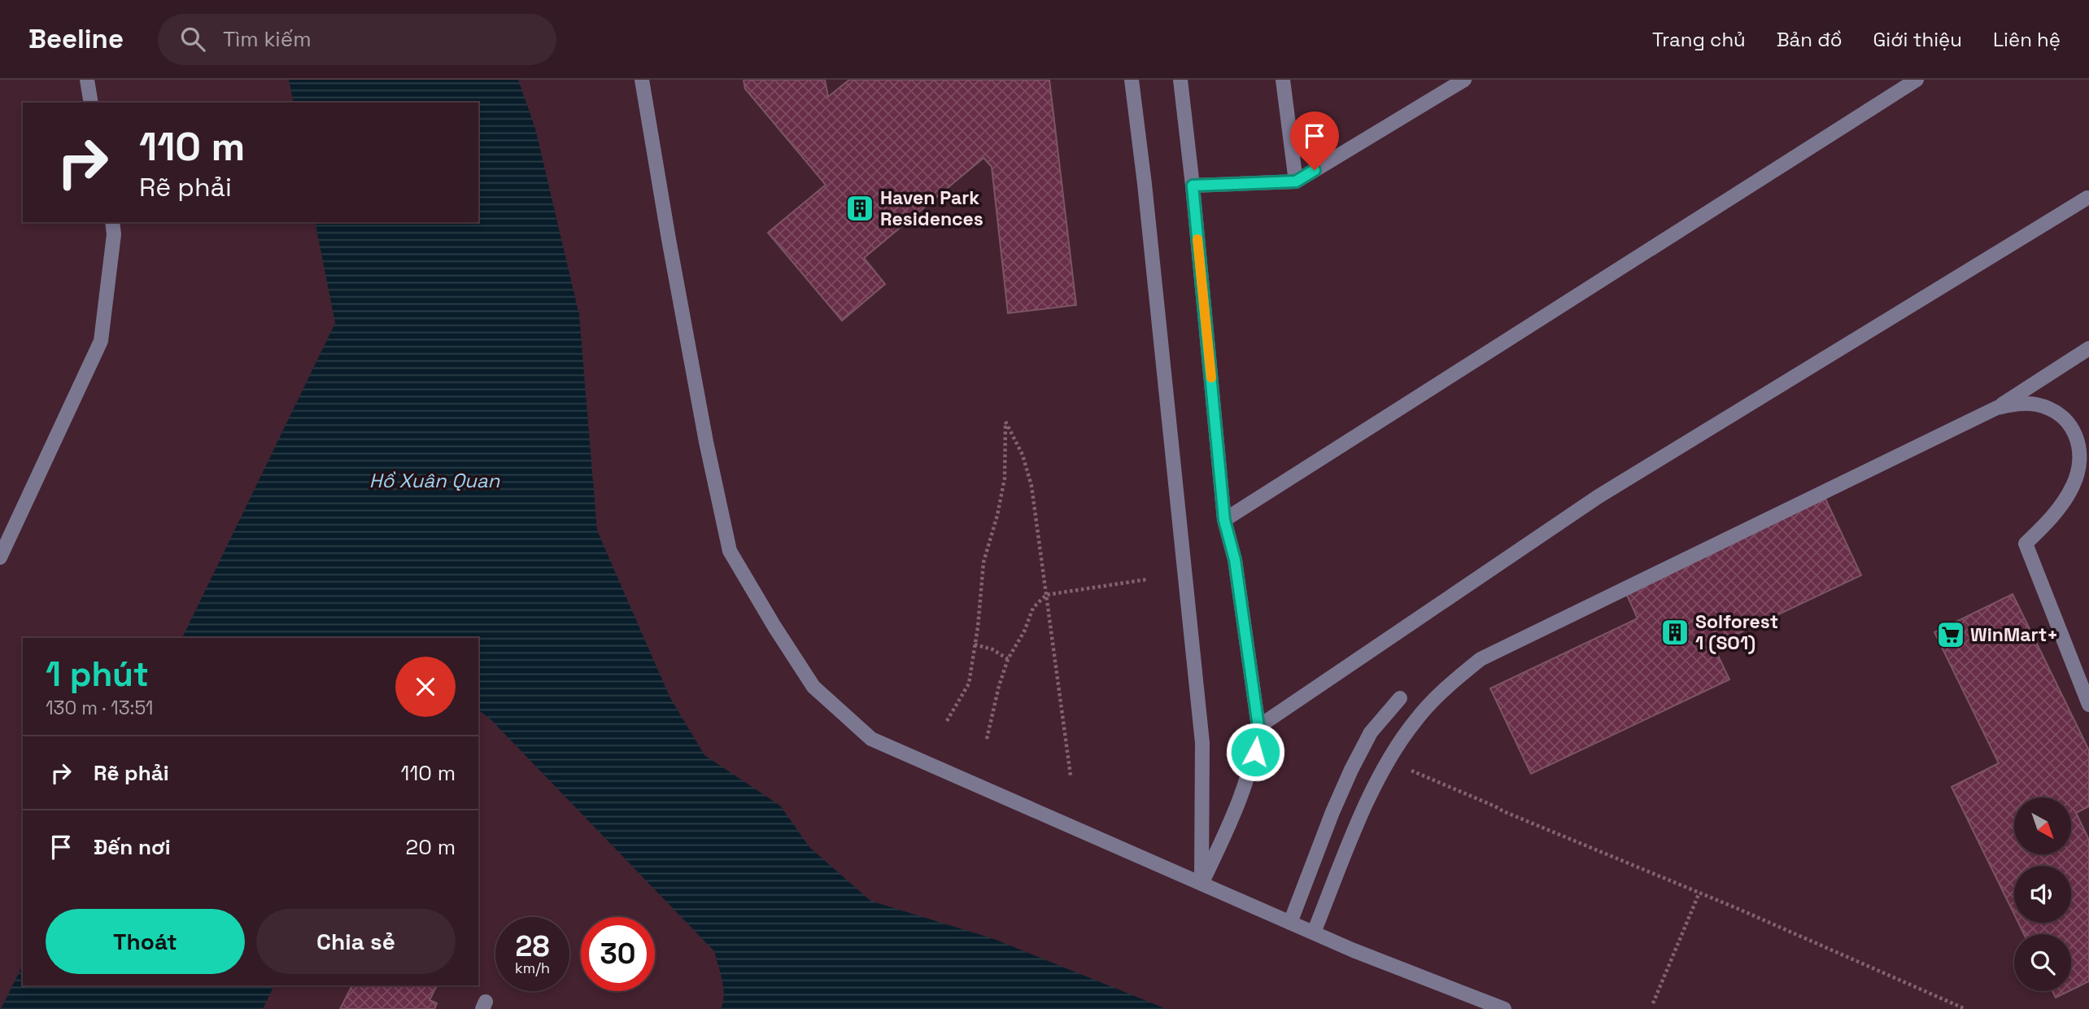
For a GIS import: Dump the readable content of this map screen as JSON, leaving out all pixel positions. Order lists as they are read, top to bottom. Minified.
{"water":["Hồ Xuân Quan"],"places":{"building":["Haven Park Residences","Solforest 1 (SO1)"],"supermarket":["WinMart+"]},"north":"bottom right","page":{"header":"Beeline","search":"Tìm kiếm","nav":["Trang chủ","Bản đồ","Giới thiệu","Liên hệ"],"turn":["110 m","Rẽ phải"],"heading":["1 phút","130 m · 13:51"],"list":[{"name":"Rẽ phải","value":"110 m"},{"name":"Đến nơi","value":"20 m"}],"buttons":["Thoát","Chia sẻ"],"speed":"28 km/h","limit":"30"}}
